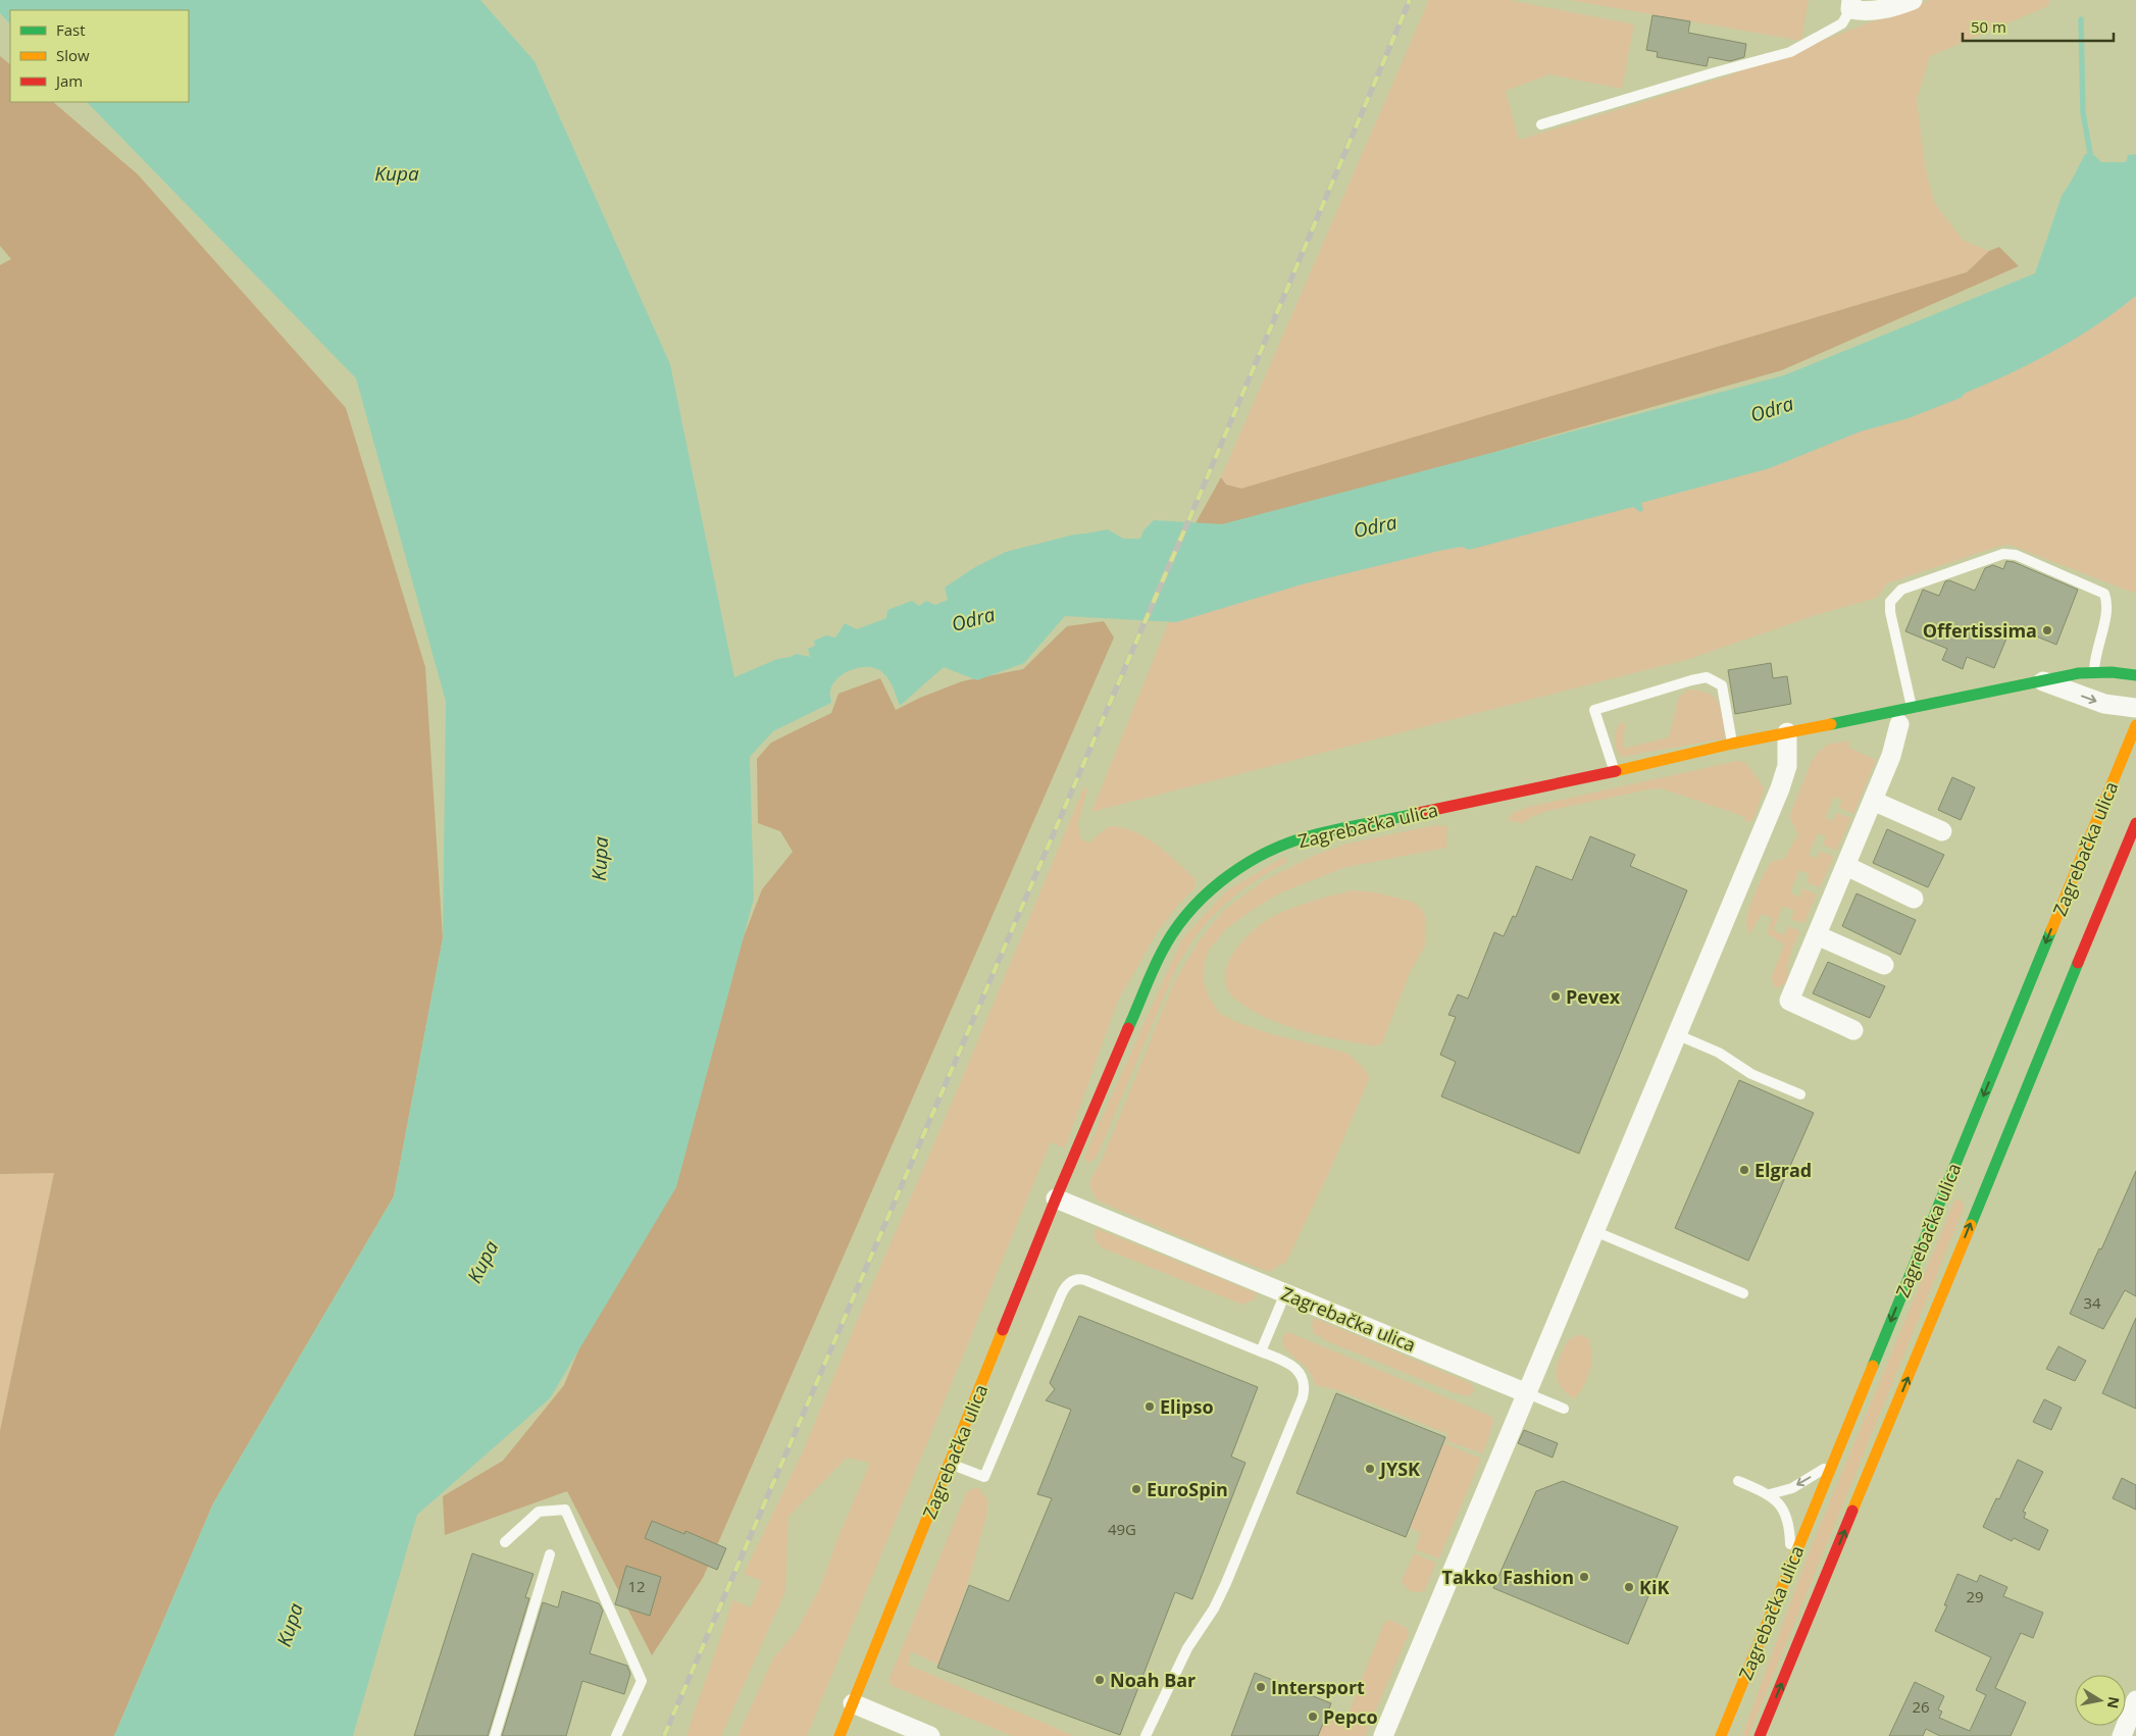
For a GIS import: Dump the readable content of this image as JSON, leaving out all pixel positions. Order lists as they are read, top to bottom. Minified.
{"streets":{"main road":["Zagrebačka ulica"]},"water":["Kupa","Odra"],"places":["Offertissima","Pevex","Elgrad","Elipso","JYSK","EuroSpin","Takko Fashion","KiK","Noah Bar","Intersport","Pepco"],"house_numbers":["34","49G","12","29","26"],"legend":["Fast","Slow","Jam"],"scale_bar":"50 m","north":"right"}
